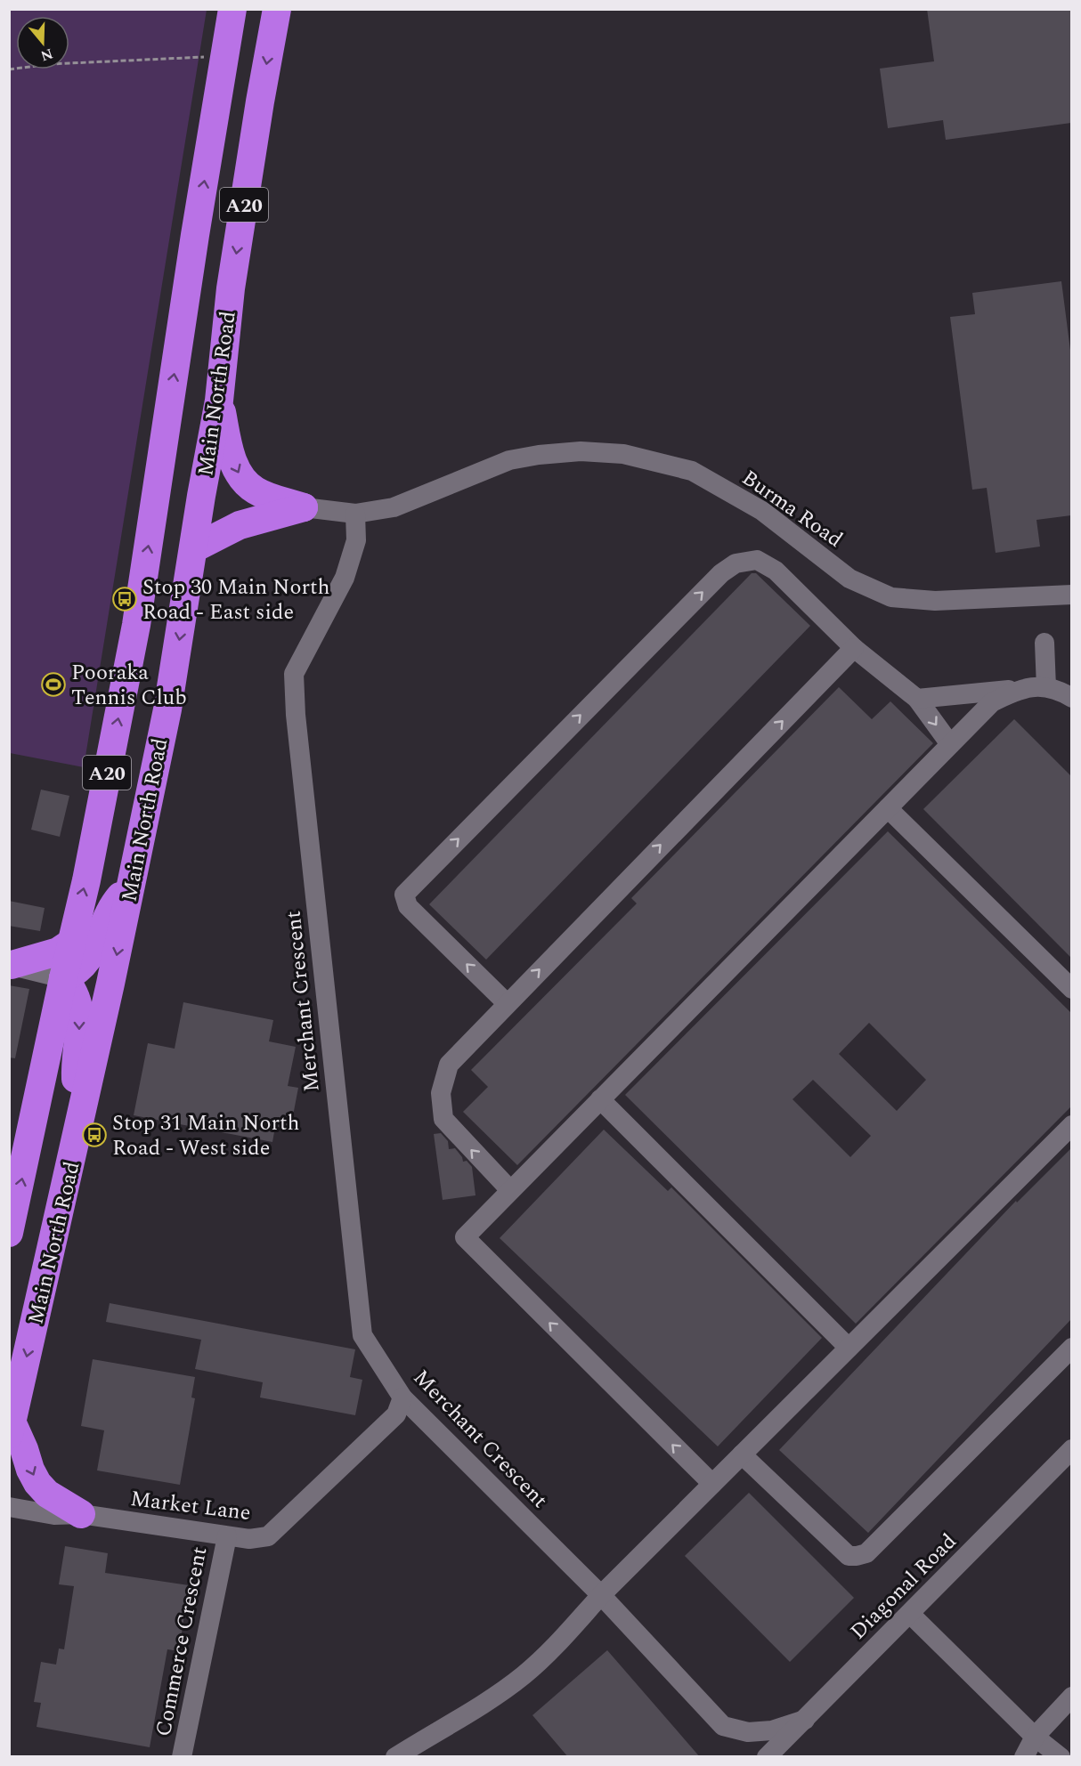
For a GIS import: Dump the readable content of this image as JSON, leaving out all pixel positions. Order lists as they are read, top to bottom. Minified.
{"streets":{"highway":["A20","Main North Road"],"street":["Burma Road","Merchant Crescent","Market Lane","Diagonal Road","Commerce Crescent"]},"crossings":[["Burma Road","Merchant Crescent"],["Merchant Crescent","Market Lane"],["Merchant Crescent","Diagonal Road"],["Market Lane","Commerce Crescent"]],"places":{"bus stop":["Stop 30 Main North Road - East side","Stop 31 Main North Road - West side"],"sports":["Pooraka Tennis Club"]},"north":"bottom"}
